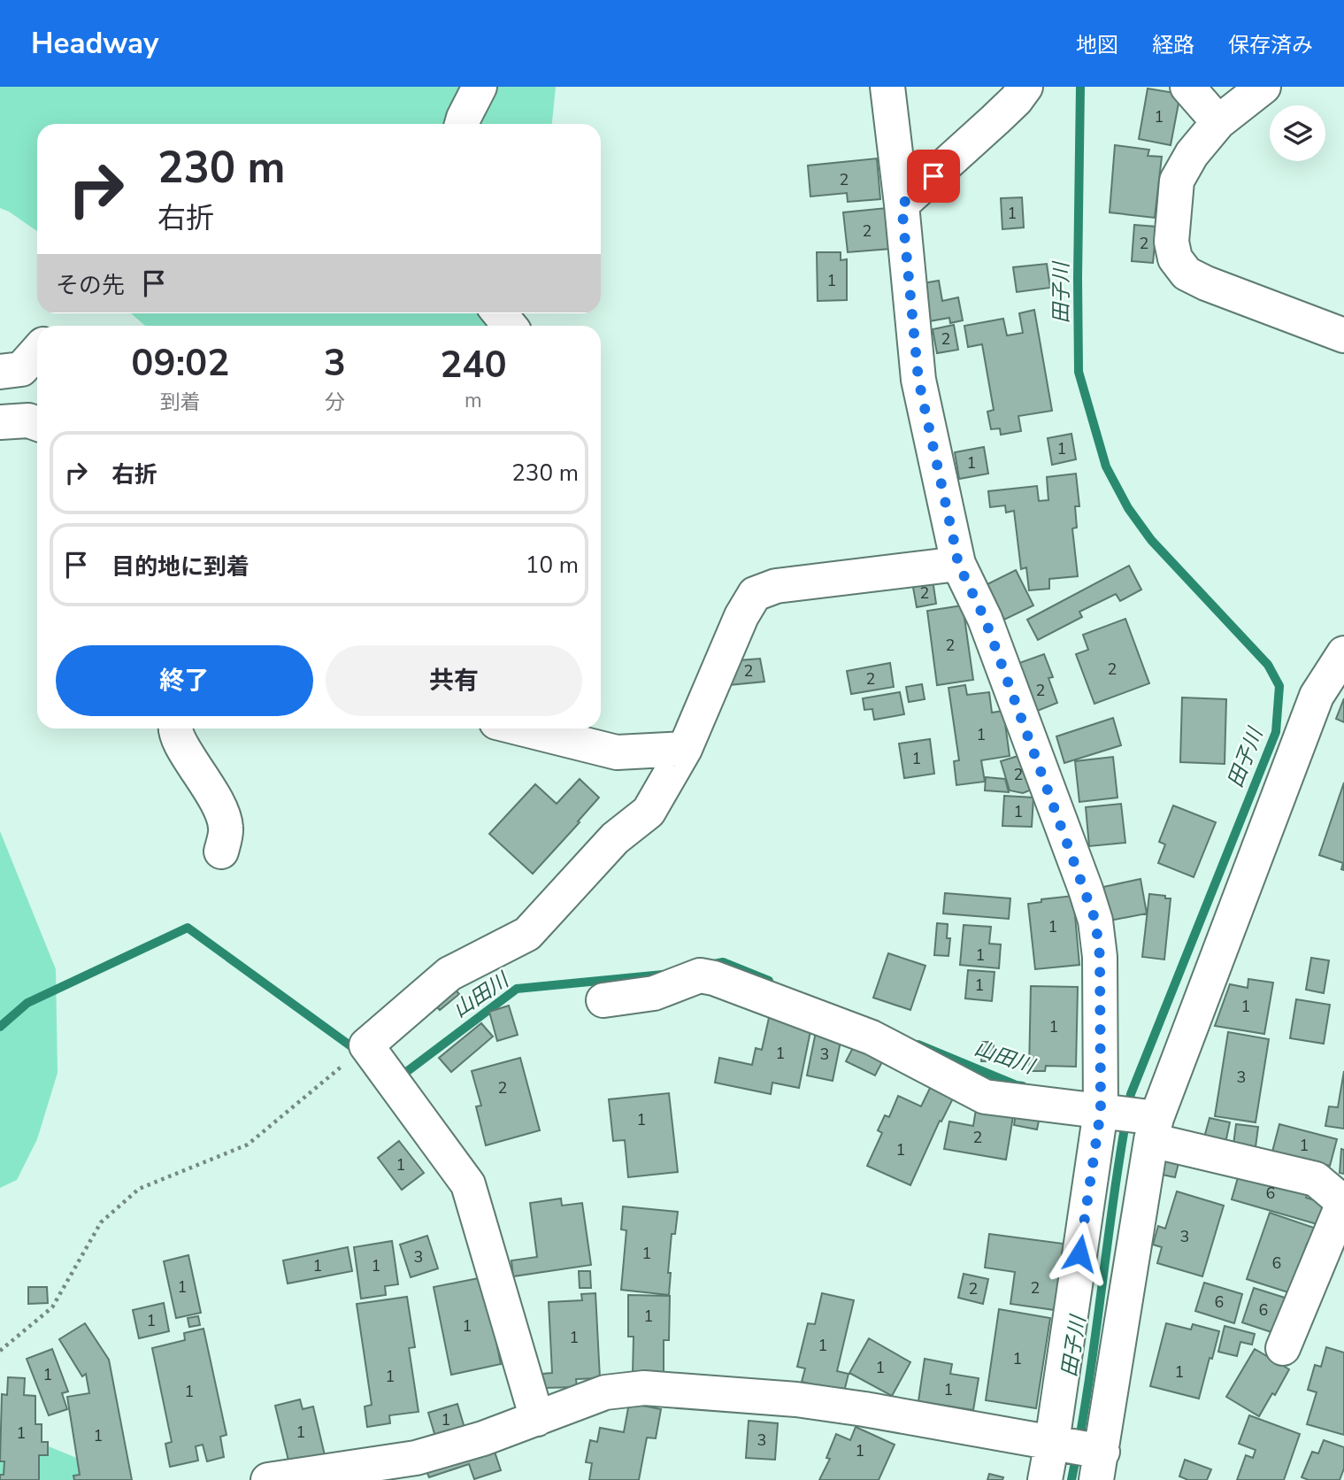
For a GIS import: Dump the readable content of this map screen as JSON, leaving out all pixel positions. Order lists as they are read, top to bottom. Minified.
{"water":["田子川","山田川"],"house_numbers":["1","2","1","2","2","1","2","1","1","2","2","2","2","2","2","1","1","2","1","1","1","1","1","1","1","3","3","2","1","2","1","1","1","6","3","1","3","6","1","1","1","2","2","6","6","1","1","1","1","1","1","1","1","1","1","1","1","1","1","1","1","3","1"],"page":{"header":"Headway","nav":["地図","経路","保存済み"],"turn":["230 m","右折"],"then":"その先","eta":["09:02","到着","3","分","240","m"],"list":[{"name":"右折","value":"230 m"},{"name":"目的地に到着","value":"10 m"}],"buttons":["終了","共有"]}}
